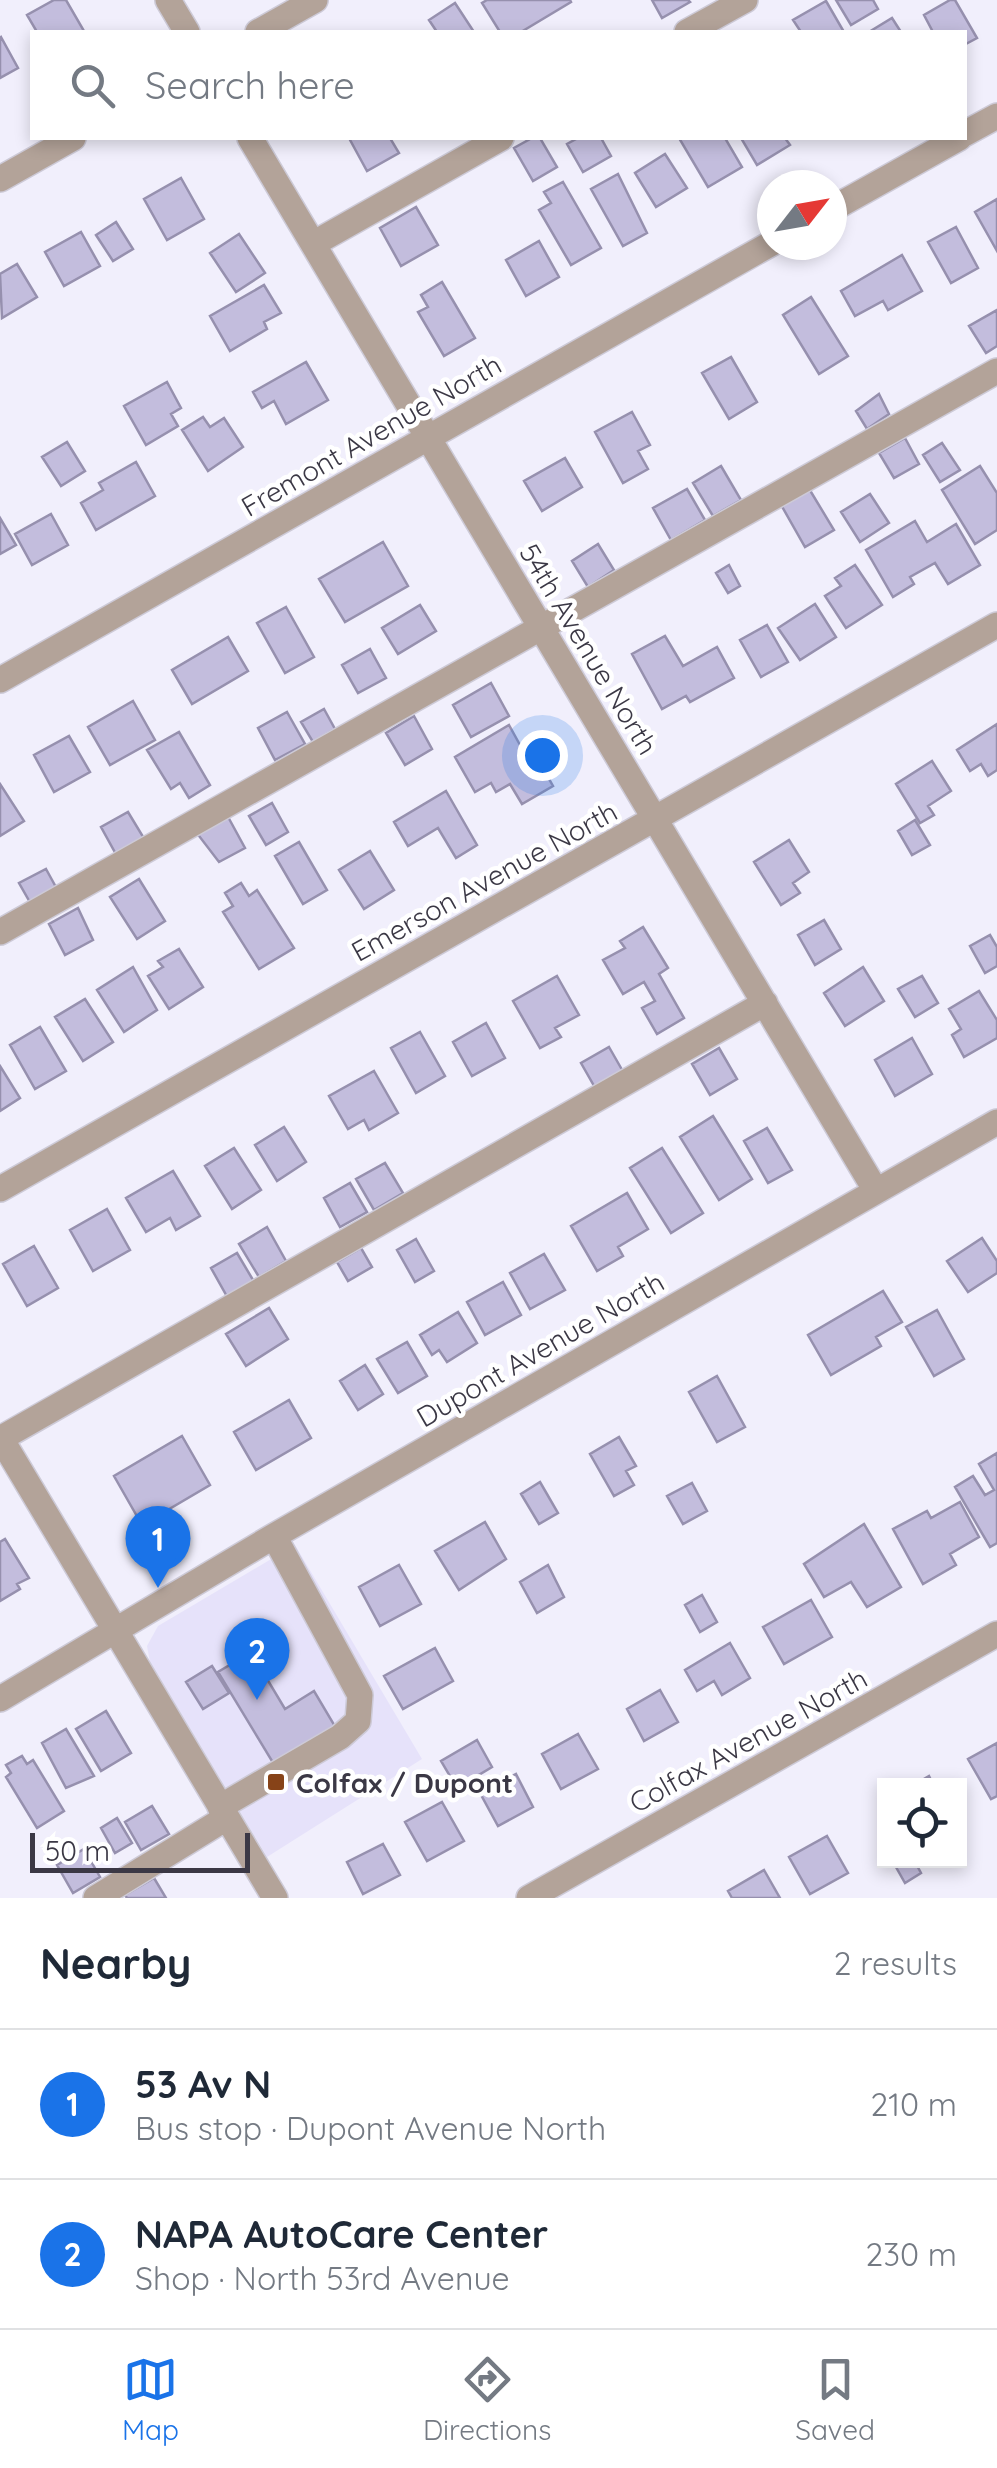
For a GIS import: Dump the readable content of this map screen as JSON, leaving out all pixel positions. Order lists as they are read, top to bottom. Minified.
{"streets":{"street":["Fremont Avenue North","54th Avenue North","Emerson Avenue North","Dupont Avenue North","Colfax Avenue North"]},"crossings":[["Fremont Avenue North","54th Avenue North"],["54th Avenue North","Emerson Avenue North"],["54th Avenue North","Dupont Avenue North"]],"places":{"transit":["Colfax / Dupont"]},"scale_bar":"50 m","north":"top right","page":{"search":"Search here","pins":["1","2"],"scale":"50 m","heading":["Nearby","2 results"],"list":[{"mark":"1","name":"53 Av N","note":"Bus stop · Dupont Avenue North","value":"210 m"},{"mark":"2","name":"NAPA AutoCare Center","note":"Shop · North 53rd Avenue","value":"230 m"}],"nav":["Map","Directions","Saved"]}}
